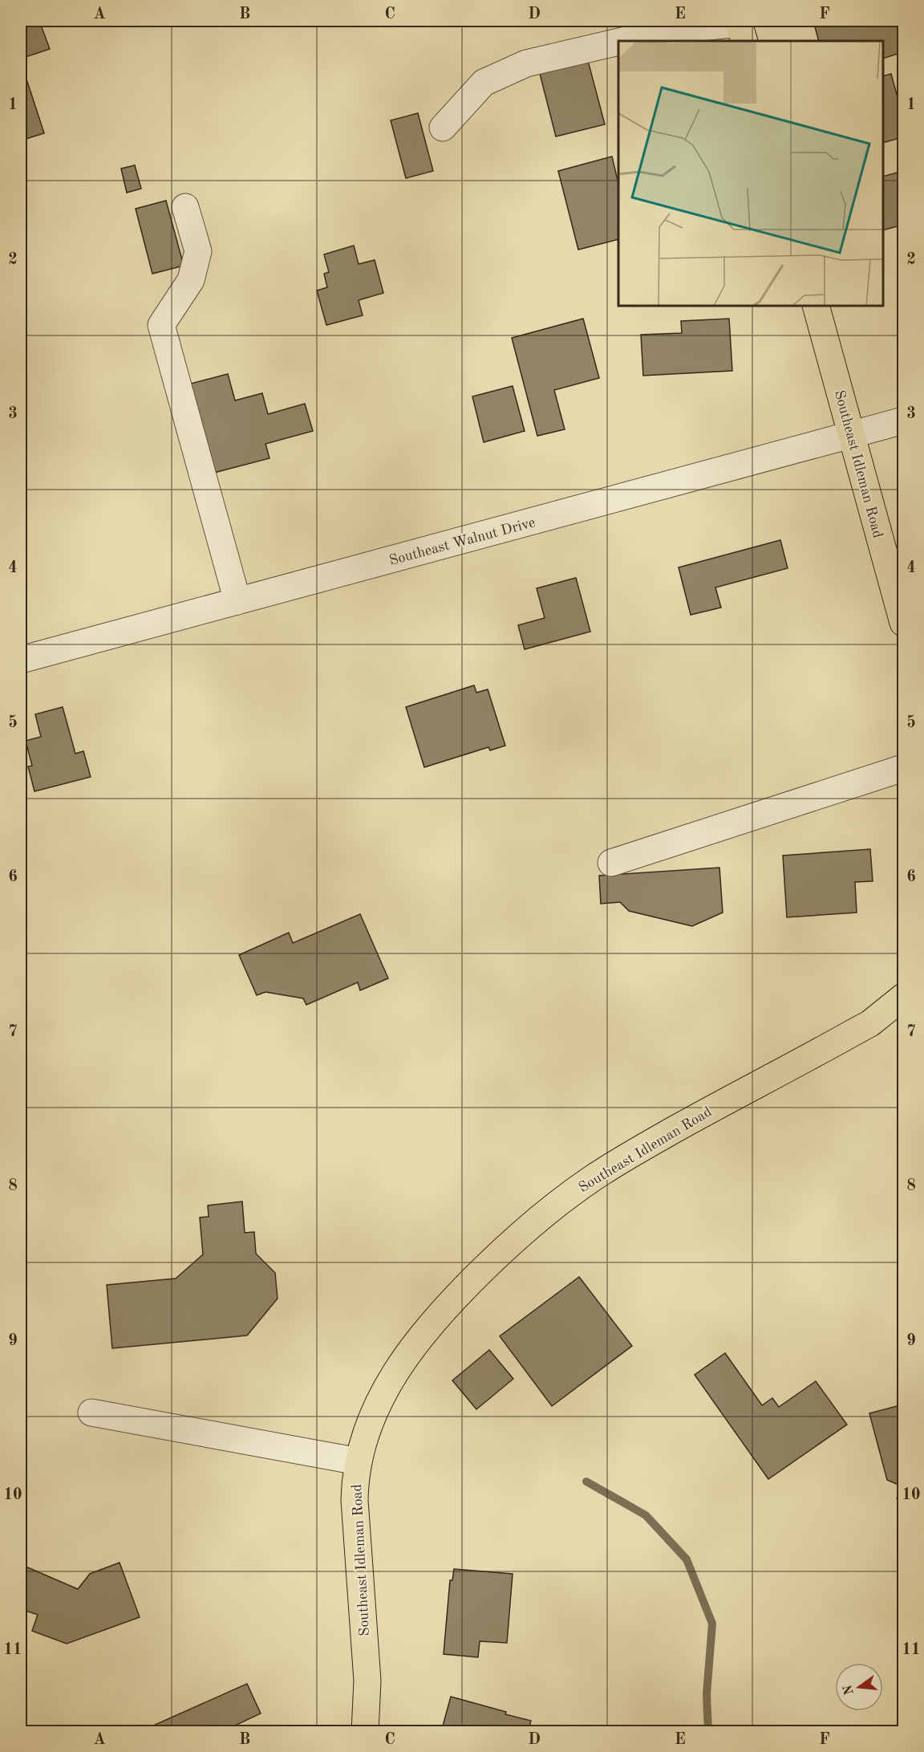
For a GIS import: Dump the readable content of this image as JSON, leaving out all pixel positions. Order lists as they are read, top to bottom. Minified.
{"streets":{"main road":["Southeast Idleman Road"],"street":["Southeast Walnut Drive"]},"crossings":[["Southeast Idleman Road","Southeast Walnut Drive"]],"north":"left","grid":{"columns":["A","B","C","D","E","F"],"rows":["1","2","3","4","5","6","7","8","9","10","11"]}}
